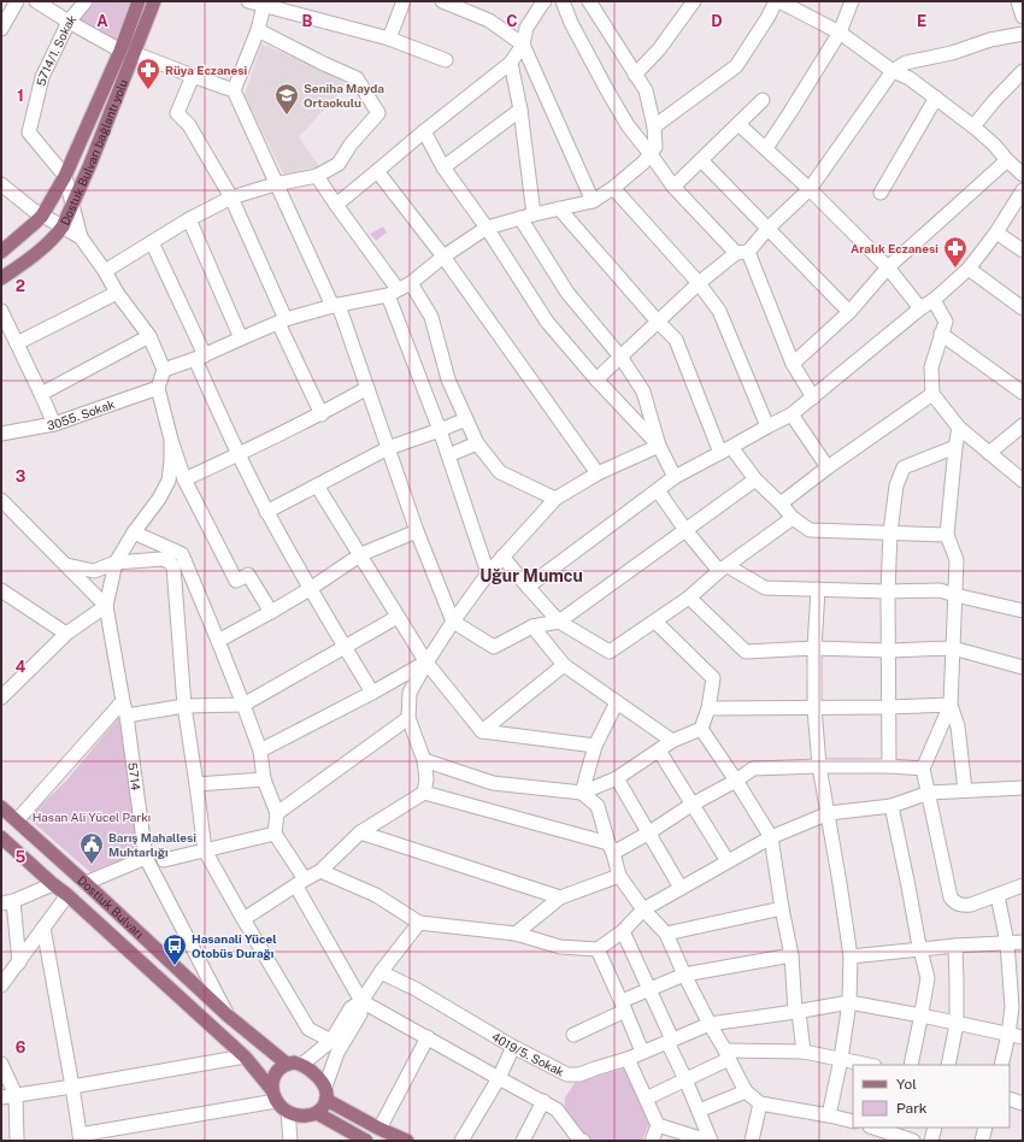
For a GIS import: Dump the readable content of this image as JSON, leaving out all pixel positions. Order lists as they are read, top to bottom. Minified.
{"streets":{"main road":["Dostuk Bulvarı bağlantı yolu","Dostluk Bulvarı"],"street":["5714/1. Sokak","3055. Sokak","5714","4019/5. Sokak"]},"crossings":[["5714/1. Sokak","Dostuk Bulvarı bağlantı yolu"],["5714","Dostluk Bulvarı"]],"districts":["Uğur Mumcu"],"parks":["Hasan Ali Yücel Parkı"],"places":{"pharmacy":["Rüya Eczanesi","Aralık Eczanesi"],"school or university":["Seniha Mayda Ortaokulu"],"public building":["Barış Mahallesi Muhtarlığı"],"bus stop":["Hasanali Yücel Otobüs Durağı"]},"legend":["Yol","Park"],"grid":{"columns":["A","B","C","D","E"],"rows":["1","2","3","4","5","6"]}}
